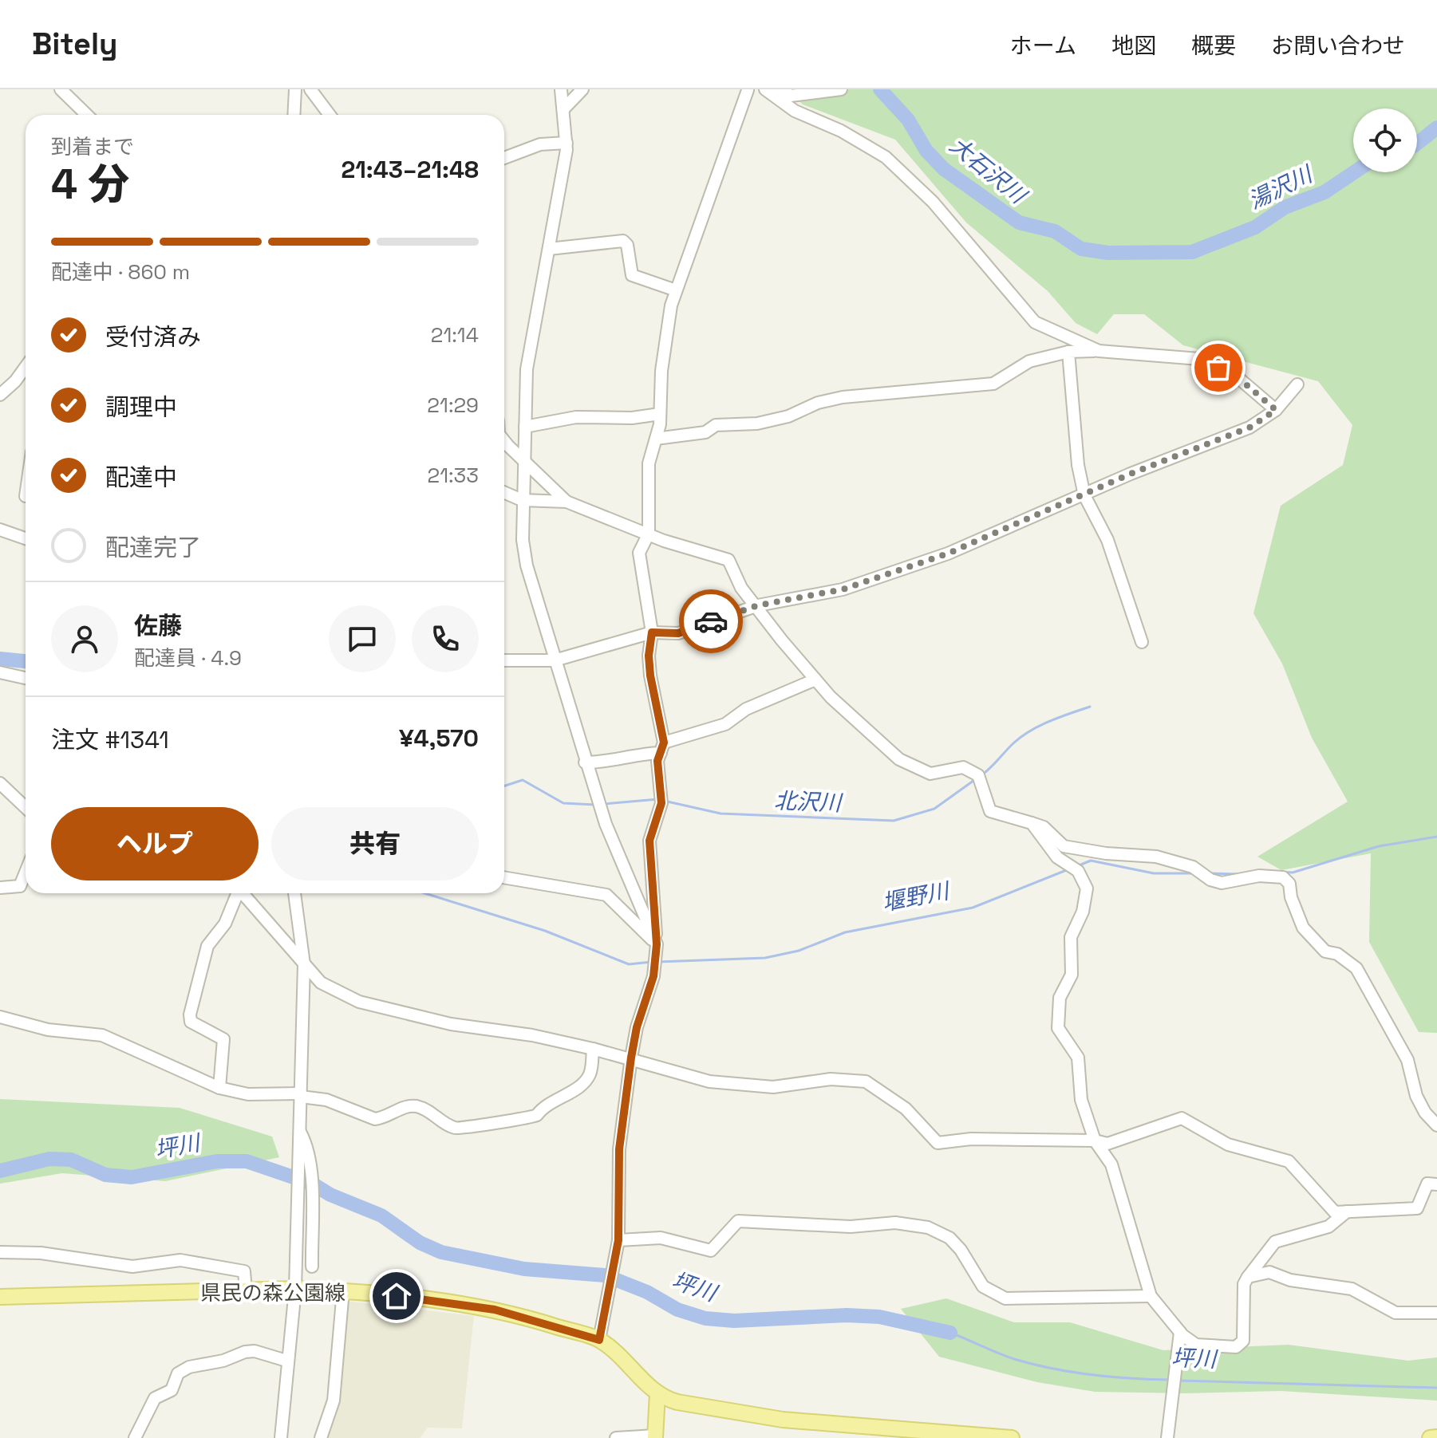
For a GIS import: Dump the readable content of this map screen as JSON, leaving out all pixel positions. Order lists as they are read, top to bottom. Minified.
{"streets":{"main road":["県民の森公園線"]},"water":["大石沢川","湯沢川","北沢川","堰野川","坪川"],"page":{"header":"Bitely","nav":["ホーム","地図","概要","お問い合わせ"],"heading":["4 分","到着まで","21:43–21:48"],"panel":["佐藤","配達員 · 4.9","注文 #1341","¥4,570"],"bar":"配達中 · 860 m","list":[["受付済み","21:14"],["調理中","21:29"],["配達中","21:33"],"配達完了"],"buttons":["ヘルプ","共有"]}}
